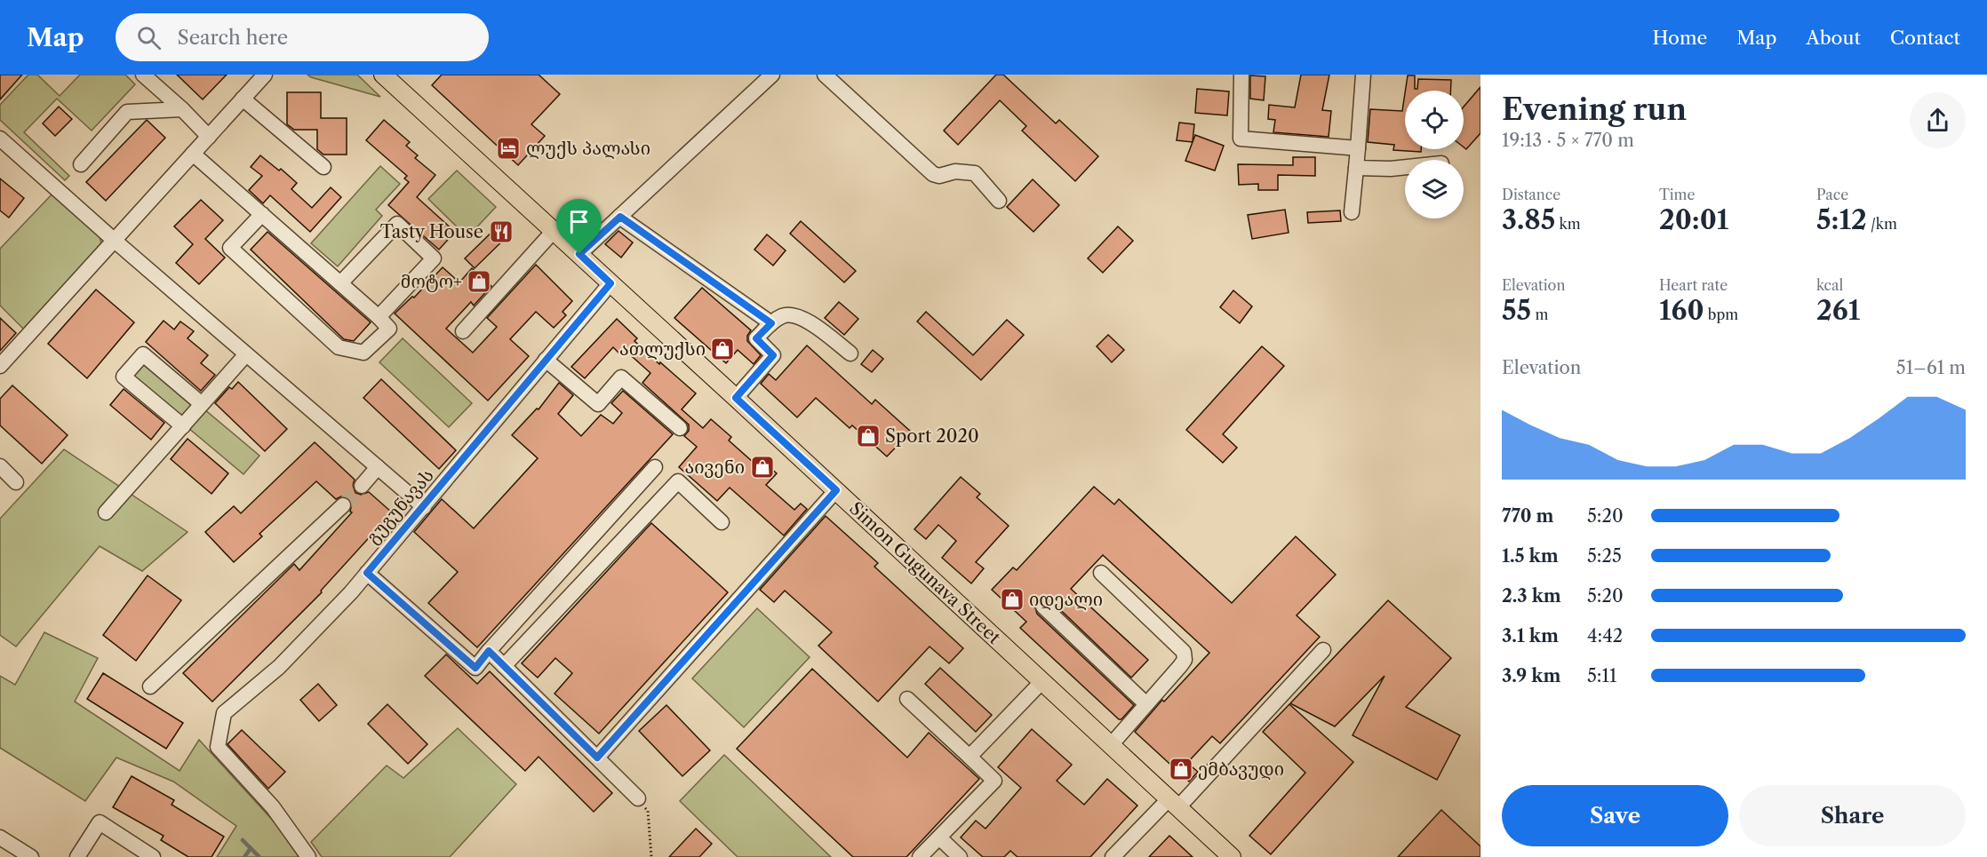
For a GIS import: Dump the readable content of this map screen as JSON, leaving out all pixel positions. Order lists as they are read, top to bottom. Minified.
{"streets":{"main road":["Simon Gugunava Street"],"street":["გუგუნავას"]},"crossings":[["გუგუნავას","Simon Gugunava Street"]],"places":{"hotel":["ლუქს პალასი"],"restaurant":["Tasty House"],"shop":["მოტო+","ათლუქსი","Sport 2020","აივენი","იდეალი","ემბავუდი"]},"page":{"header":"Map","search":"Search here","nav":["Home","Map","About","Contact"],"heading":["Evening run","19:13 · 5 × 770 m"],"stats":[["Distance","3.85 km"],["Time","20:01"],["Pace","5:12 /km"],["Elevation","55 m"],["Heart rate","160 bpm"],["kcal","261"]],"chart":["Elevation","51–61 m"],"list":[{"name":"770 m","note":"5:20"},{"name":"1.5 km","note":"5:25"},{"name":"2.3 km","note":"5:20"},{"name":"3.1 km","note":"4:42"},{"name":"3.9 km","note":"5:11"}],"buttons":["Save","Share"]}}
